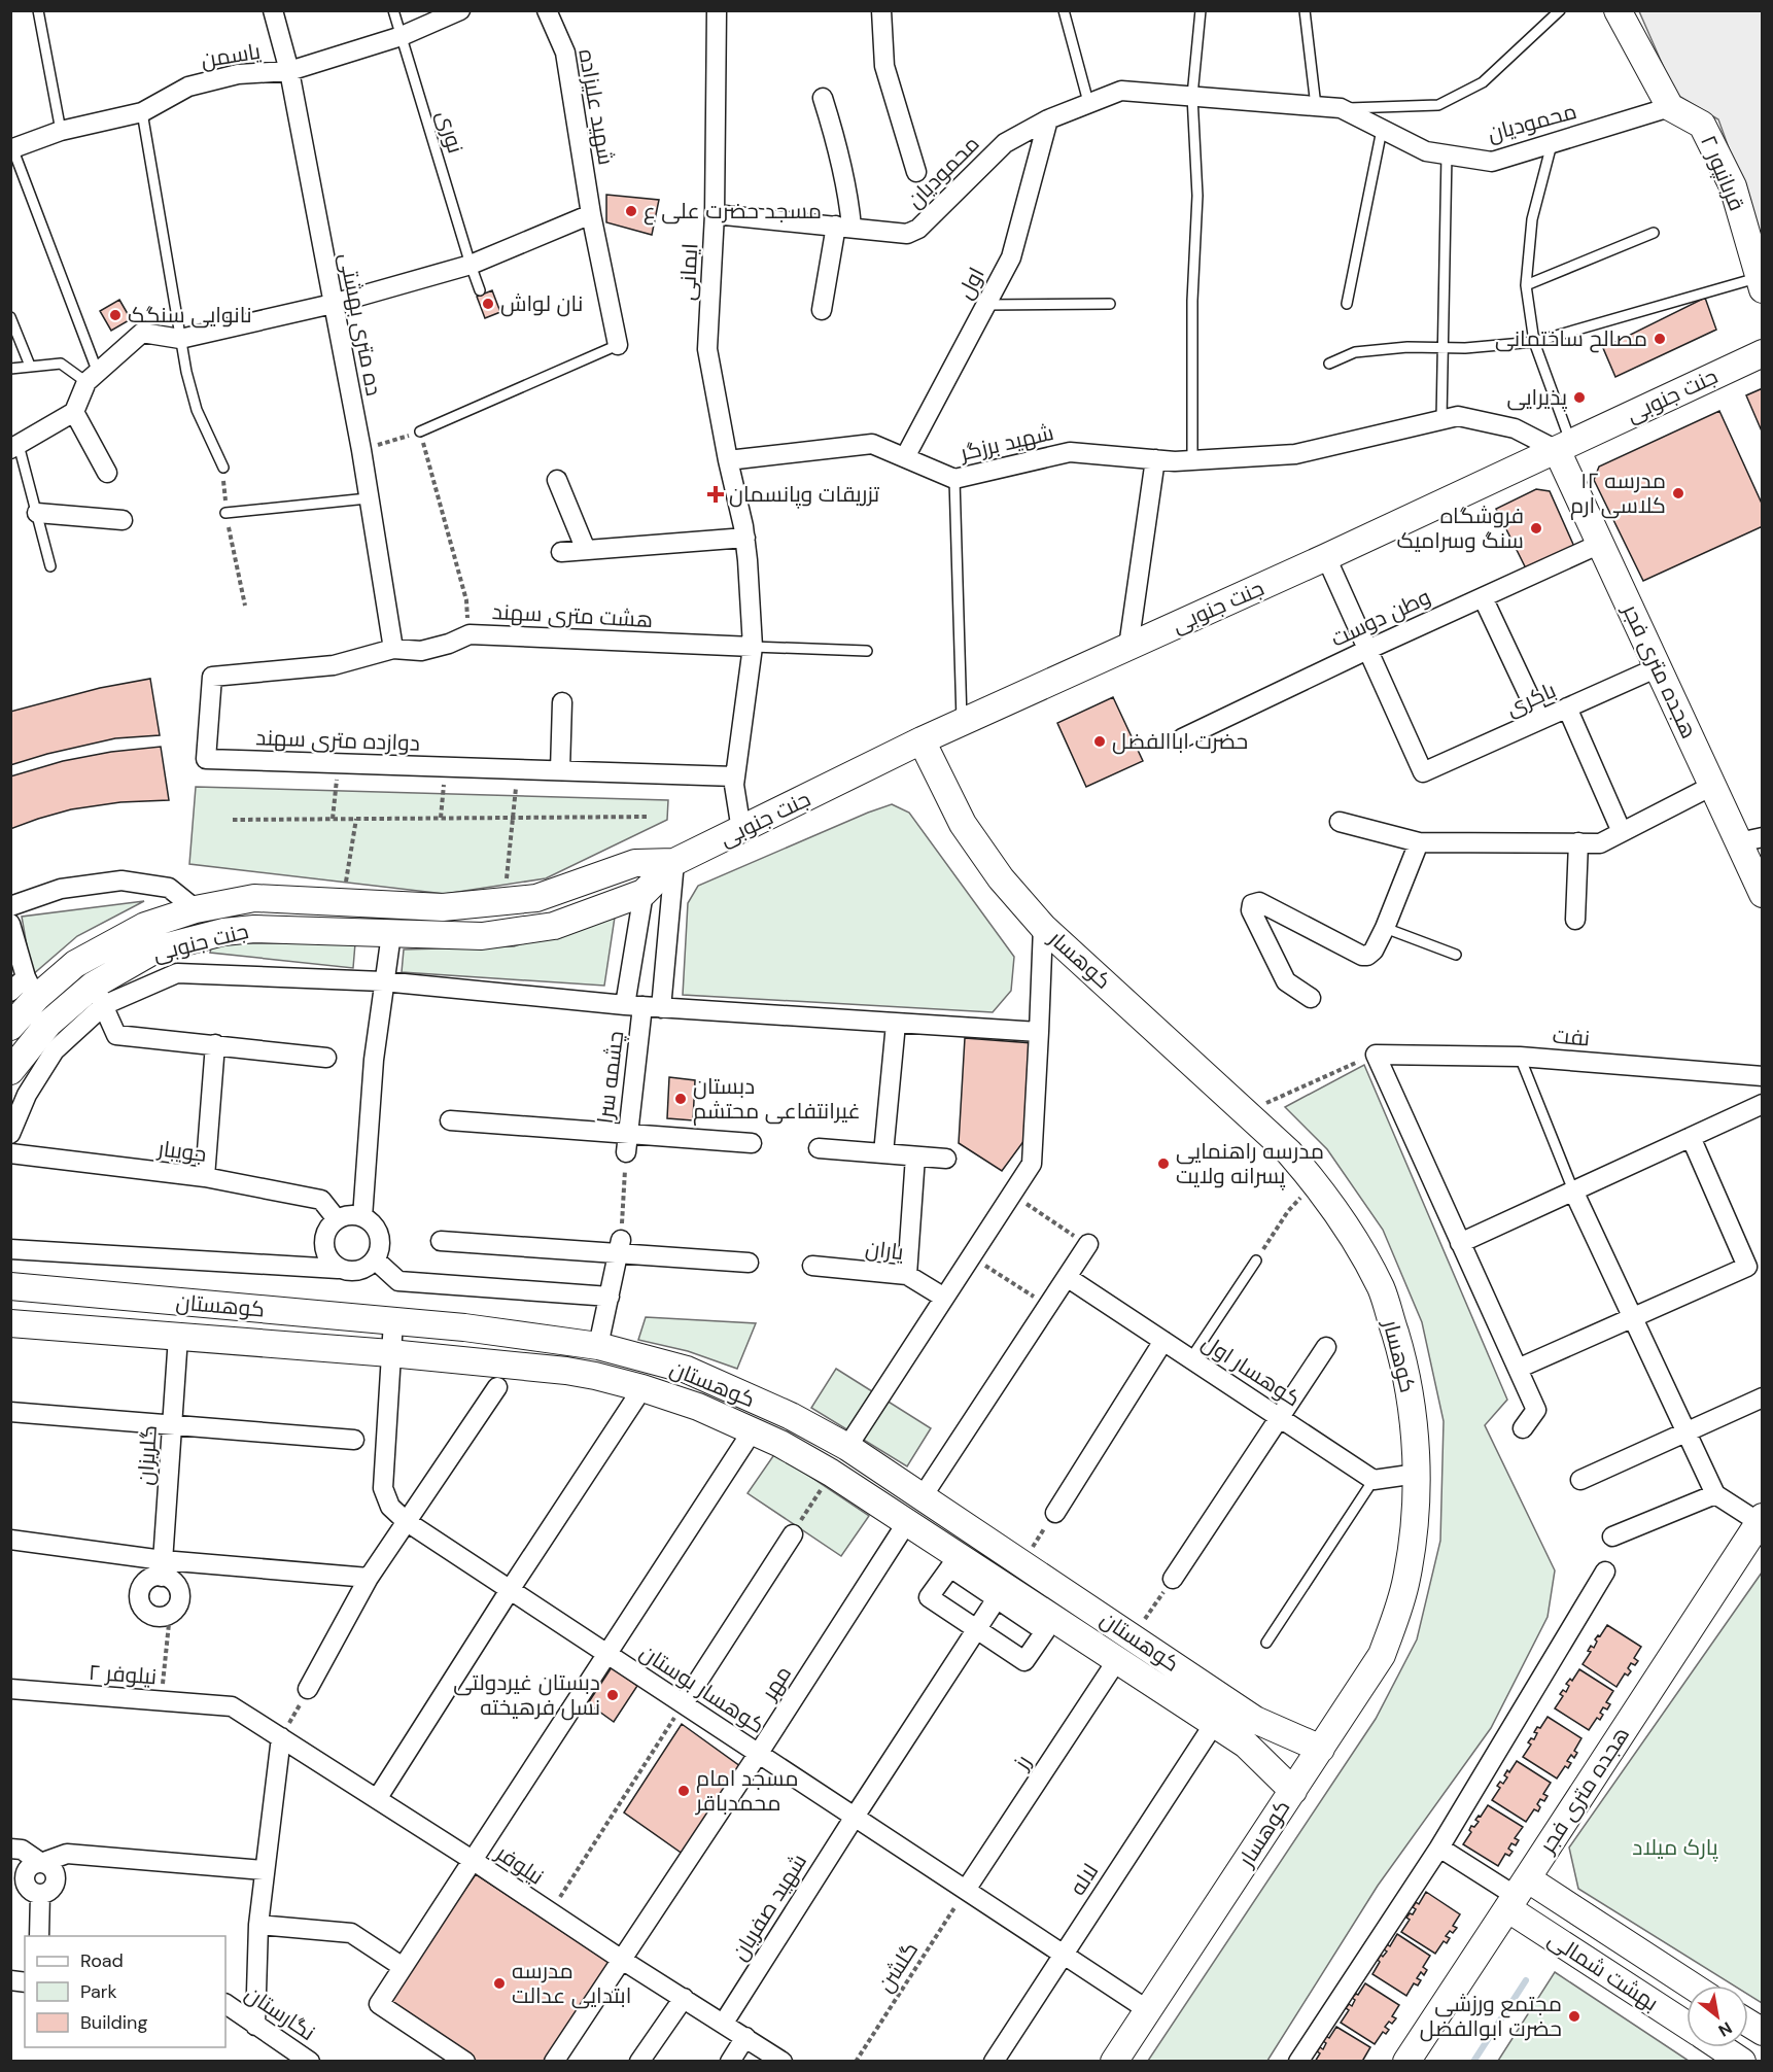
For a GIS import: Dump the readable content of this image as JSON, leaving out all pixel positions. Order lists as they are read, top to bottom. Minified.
{"streets":{"main road":["قربانپور ۲","جنت جنوبی","هجده متری فجر","کوهسار","کوهستان","بهشت شمالی"],"street":["یاسمن","شهید علیزاده","محمودیان","ایمانی","اول","ده متری بهشتی","شهید برزگر","هشت متری سهند","وطن دوست","باکری","دوازده متری سهند","نفت","چشمه‌ سرا","جویبار","یاران","کوهسار اول","گلریزان","نیلوفر ۲","مهر","کوهسار بوستان","رز","نیلوفر","لاله","شهید صفریان","نگارستان"],"lane":["نوری"],"path":["گلشن"]},"crossings":[["یاسمن","نوری"],["یاسمن","ده متری بهشتی"],["محمودیان","قربانپور ۲"],["محمودیان","ایمانی"],["محمودیان","اول"],["ایمانی","شهید برزگر"],["اول","شهید برزگر"],["ده متری بهشتی","هشت متری سهند"],["ده متری بهشتی","دوازده متری سهند"],["جنت جنوبی","شهید برزگر"],["جنت جنوبی","هجده متری فجر"],["جنت جنوبی","کوهسار"],["شهید برزگر","هجده متری فجر"],["هشت متری سهند","دوازده متری سهند"],["وطن دوست","هجده متری فجر"],["وطن دوست","باکری"],["هجده متری فجر","باکری"],["هجده متری فجر","بهشت شمالی"],["کوهسار","کوهستان"],["کوهسار","کوهسار بوستان"],["کوهستان","گلریزان"],["کوهستان","مهر"],["کوهستان","کوهسار بوستان"],["کوهستان","رز"],["کوهستان","لاله"],["کوهستان","شهید صفریان"],["نیلوفر ۲","نیلوفر"],["مهر","کوهسار بوستان"],["مهر","نیلوفر"],["کوهسار بوستان","رز"],["کوهسار بوستان","لاله"],["کوهسار بوستان","شهید صفریان"],["کوهسار بوستان","گلشن"],["رز","گلشن"],["نیلوفر","شهید صفریان"]],"parks":["پارک میلاد"],"places":{"other":["مسجد حضرت علی ع","نان لواش","نانوایی سنگک","مصالح ساختمانی","پذیرایی","مدرسه ۱۲ کلاسی ارم","فروشگاه سنگ وسرامیک","حضرت اباالفضل","دبستان غیرانتفاعی محتشم","مدرسه راهنمایی پسرانه ولایت","دبستان غیردولتی نسل فرهیخته","مسجد امام محمدباقر","مدرسه ابتدایی عدالت","مجتمع ورزشی حضرت ابوالفضل"],"health":["تزریقات وپانسمان"]},"legend":["Road","Park","Building"],"north":"bottom right"}
